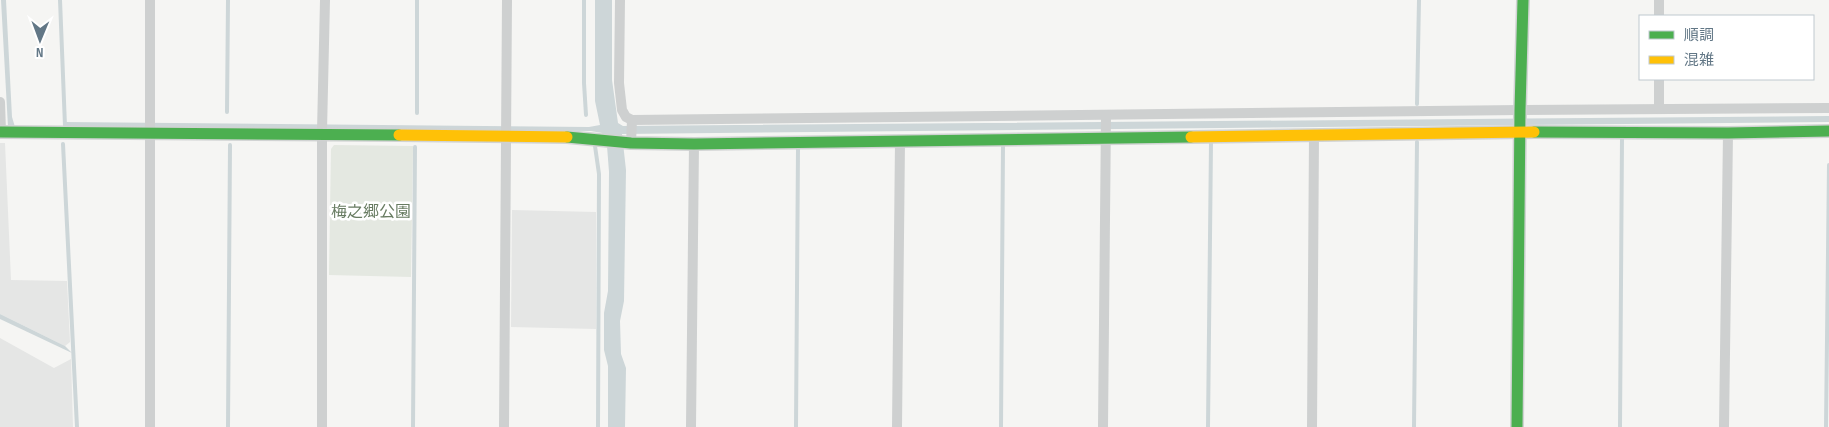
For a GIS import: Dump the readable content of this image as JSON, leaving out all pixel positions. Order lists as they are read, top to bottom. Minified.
{"parks":["梅之郷公園"],"legend":["順調","混雑"],"north":"bottom"}
